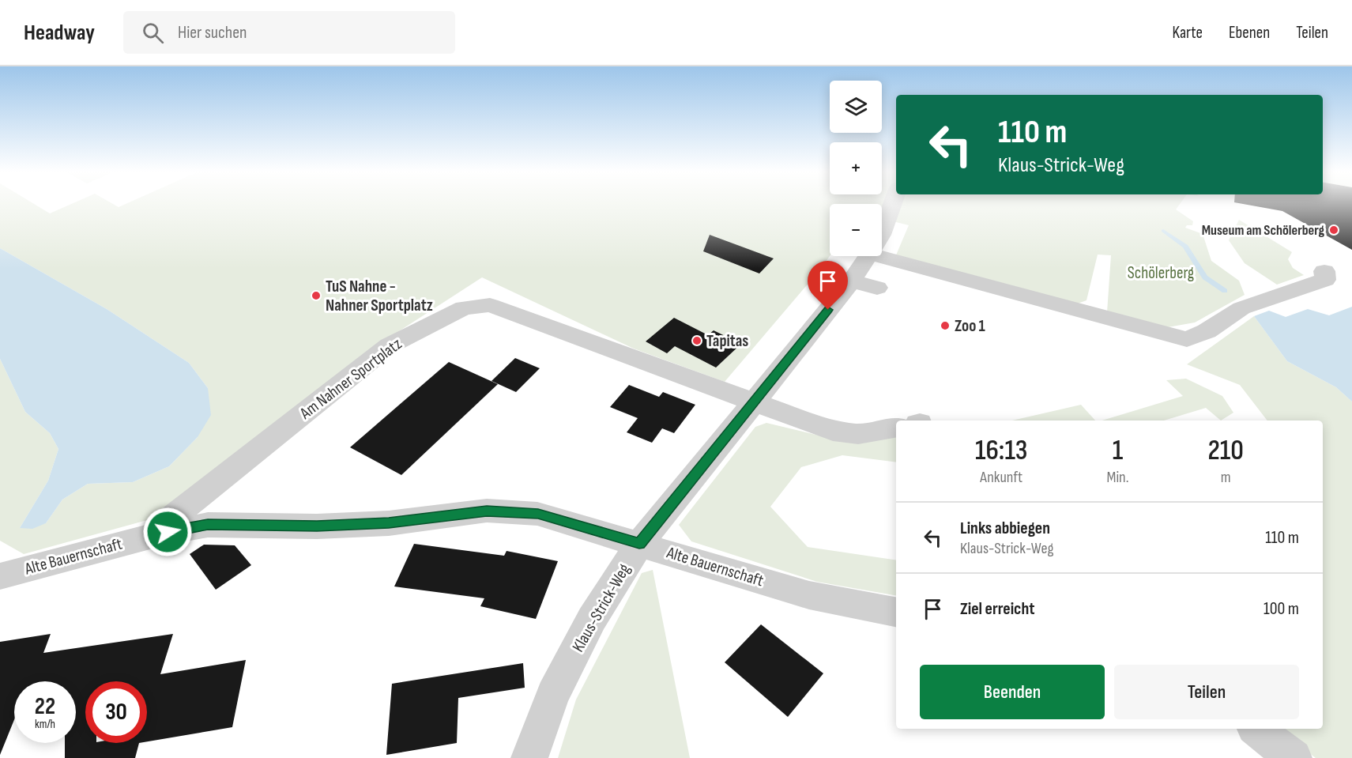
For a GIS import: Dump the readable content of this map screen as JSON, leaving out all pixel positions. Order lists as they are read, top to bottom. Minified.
{"streets":{"street":["Am Nahner Sportplatz","Alte Bauernschaft","Klaus-Strick-Weg"]},"crossings":[["Am Nahner Sportplatz","Alte Bauernschaft"],["Am Nahner Sportplatz","Klaus-Strick-Weg"],["Alte Bauernschaft","Klaus-Strick-Weg"]],"parks":["Schölerberg"],"places":["Museum am Schölerberg","TuS Nahne - Nahner Sportplatz","Zoo 1","Tapitas"],"page":{"header":"Headway","search":"Hier suchen","nav":["Karte","Ebenen","Teilen"],"map_buttons":["+","−"],"turn":["110 m","Klaus-Strick-Weg"],"eta":["16:13","Ankunft","1","Min.","210","m"],"list":[{"name":"Links abbiegen","note":"Klaus-Strick-Weg","value":"110 m"},{"name":"Ziel erreicht","value":"100 m"}],"buttons":["Beenden","Teilen"],"speed":"22 km/h","limit":"30"}}
